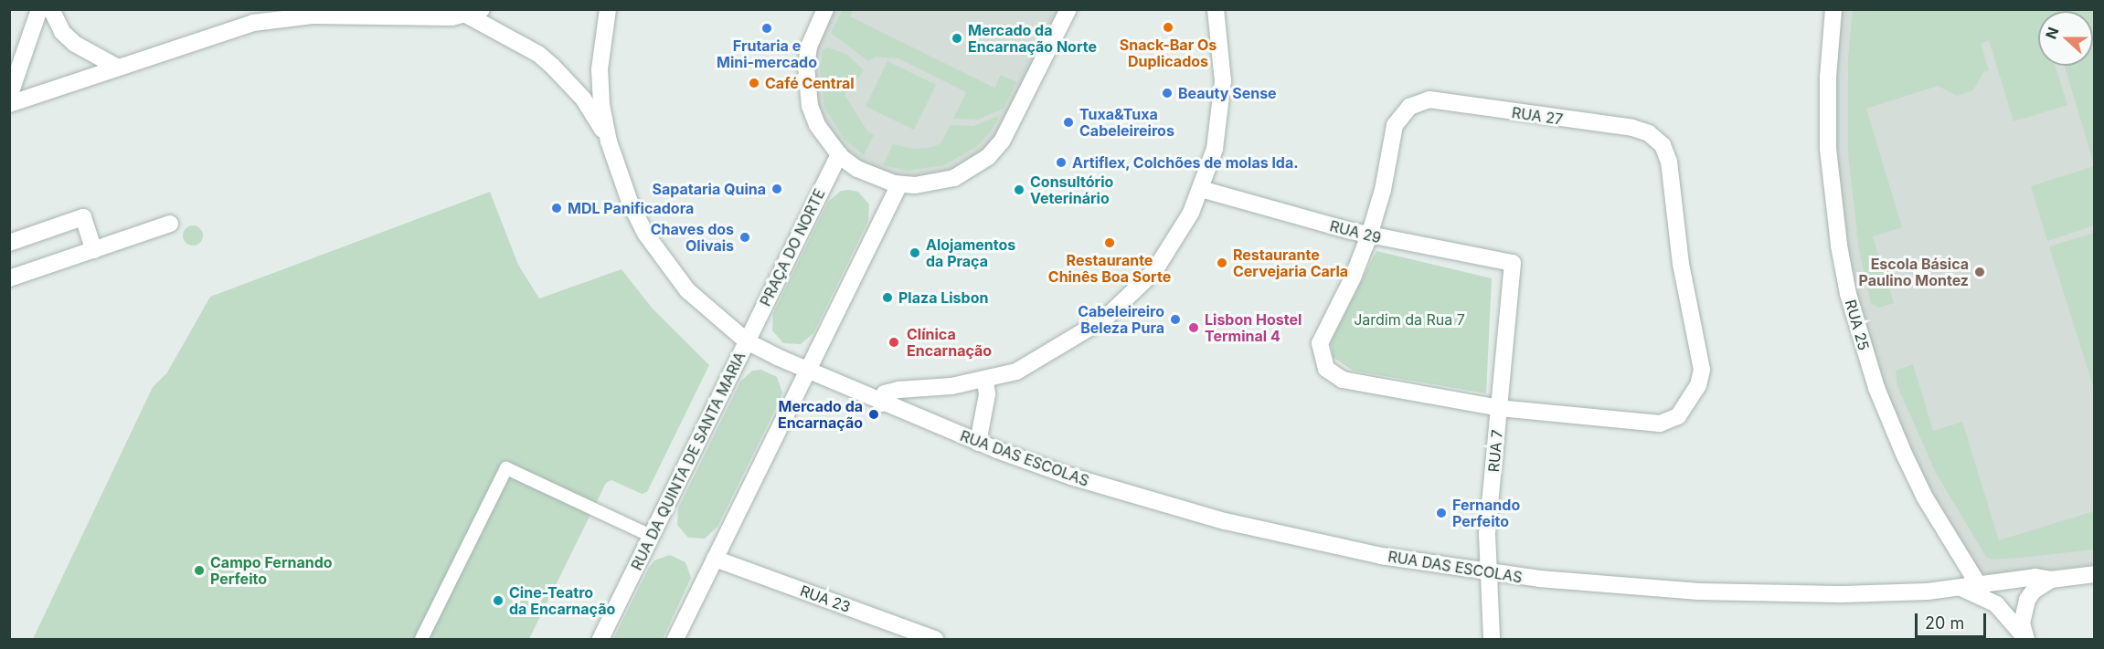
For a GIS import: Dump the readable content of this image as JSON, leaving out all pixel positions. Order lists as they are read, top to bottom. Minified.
{"streets":{"street":["RUA 27","RUA 29","PRAÇA DO NORTE","RUA 25","RUA 7","RUA DAS ESCOLAS","RUA DA QUINTA DE SANTA MARIA","RUA 23"]},"crossings":[["RUA 27","RUA 29"],["RUA 27","RUA 7"],["RUA 29","RUA 7"],["PRAÇA DO NORTE","RUA DAS ESCOLAS"],["PRAÇA DO NORTE","RUA DA QUINTA DE SANTA MARIA"],["RUA 25","RUA DAS ESCOLAS"],["RUA 7","RUA DAS ESCOLAS"],["RUA DAS ESCOLAS","RUA DA QUINTA DE SANTA MARIA"]],"parks":["Jardim da Rua 7"],"places":["Snack-Bar Os Duplicados","Frutaria e Mini-mercado","Mercado da Encarnação Norte","Café Central","Beauty Sense","Tuxa&Tuxa Cabeleireiros","Artiflex, Colchões de molas lda.","Sapataria Quina","Consultório Veterinário","MDL Panificadora","Chaves dos Olivais","Restaurante Chinês Boa Sorte","Alojamentos da Praça","Restaurante Cervejaria Carla","Escola Básica Paulino Montez","Plaza Lisbon","Cabeleireiro Beleza Pura","Lisbon Hostel Terminal 4","Clínica Encarnação","Mercado da Encarnação","Fernando Perfeito","Campo Fernando Perfeito","Cine-Teatro da Encarnação"],"scale_bar":"20 m","north":"left"}
